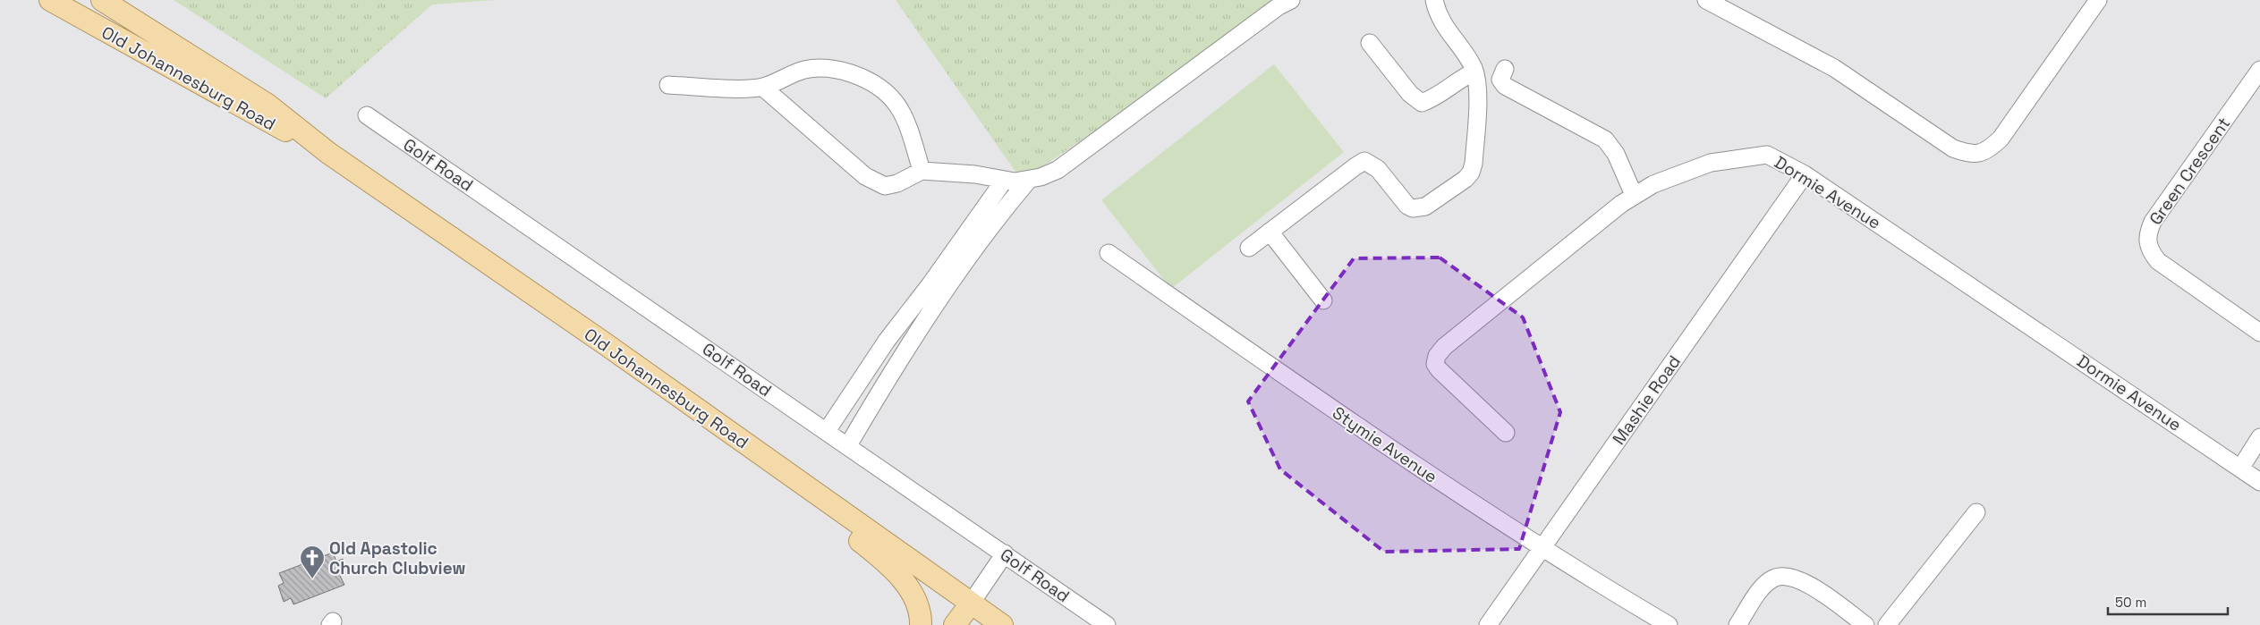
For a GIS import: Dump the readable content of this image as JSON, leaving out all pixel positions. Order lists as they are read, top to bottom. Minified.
{"streets":{"main road":["Old Johannesburg Road"],"street":["Golf Road","Green Crescent","Dormie Avenue","Mashie Road","Stymie Avenue"]},"crossings":[["Dormie Avenue","Mashie Road"],["Mashie Road","Stymie Avenue"]],"places":{"church":["Old Apastolic Church Clubview"]},"scale_bar":"50 m"}
